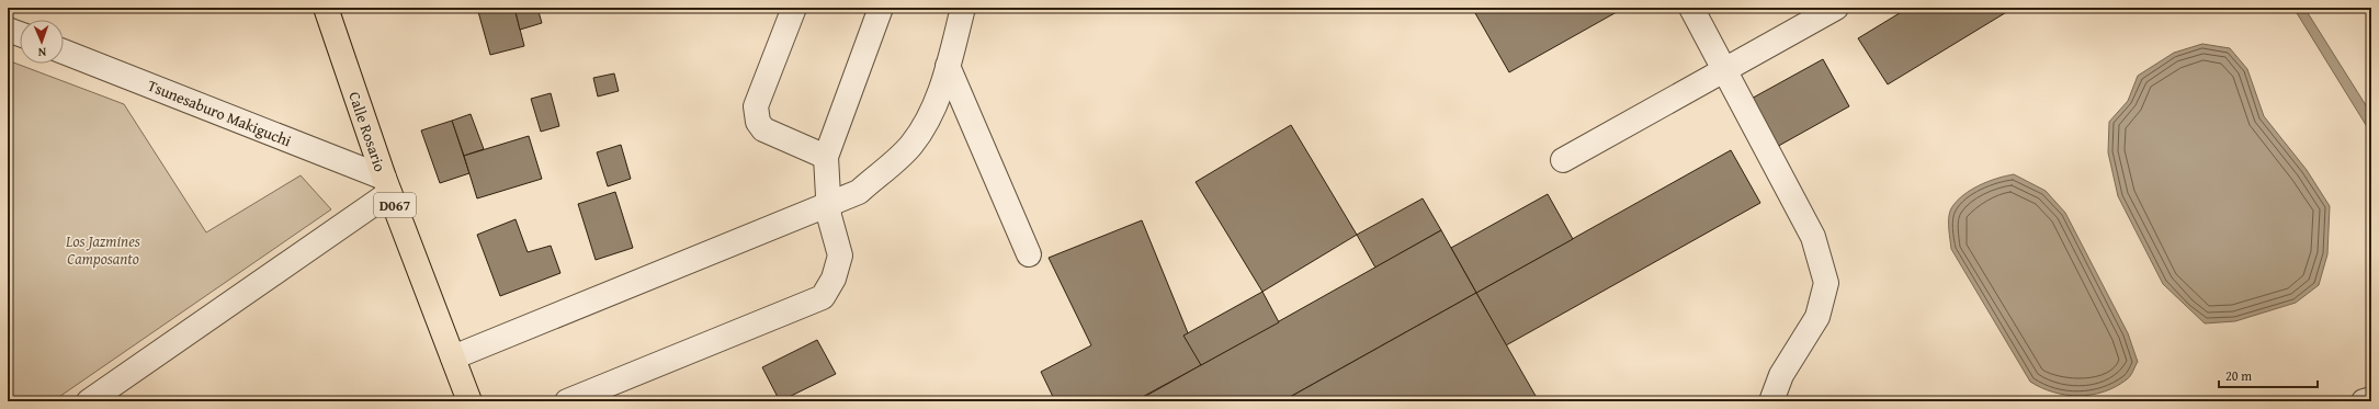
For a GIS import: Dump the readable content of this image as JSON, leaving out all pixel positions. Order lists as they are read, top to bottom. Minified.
{"streets":{"main road":["Calle Rosario","D067"],"street":["Tsunesaburo Makiguchi"]},"crossings":[["Tsunesaburo Makiguchi","Calle Rosario"]],"parks":["Los Jazmines Camposanto"],"scale_bar":"20 m","north":"bottom"}
